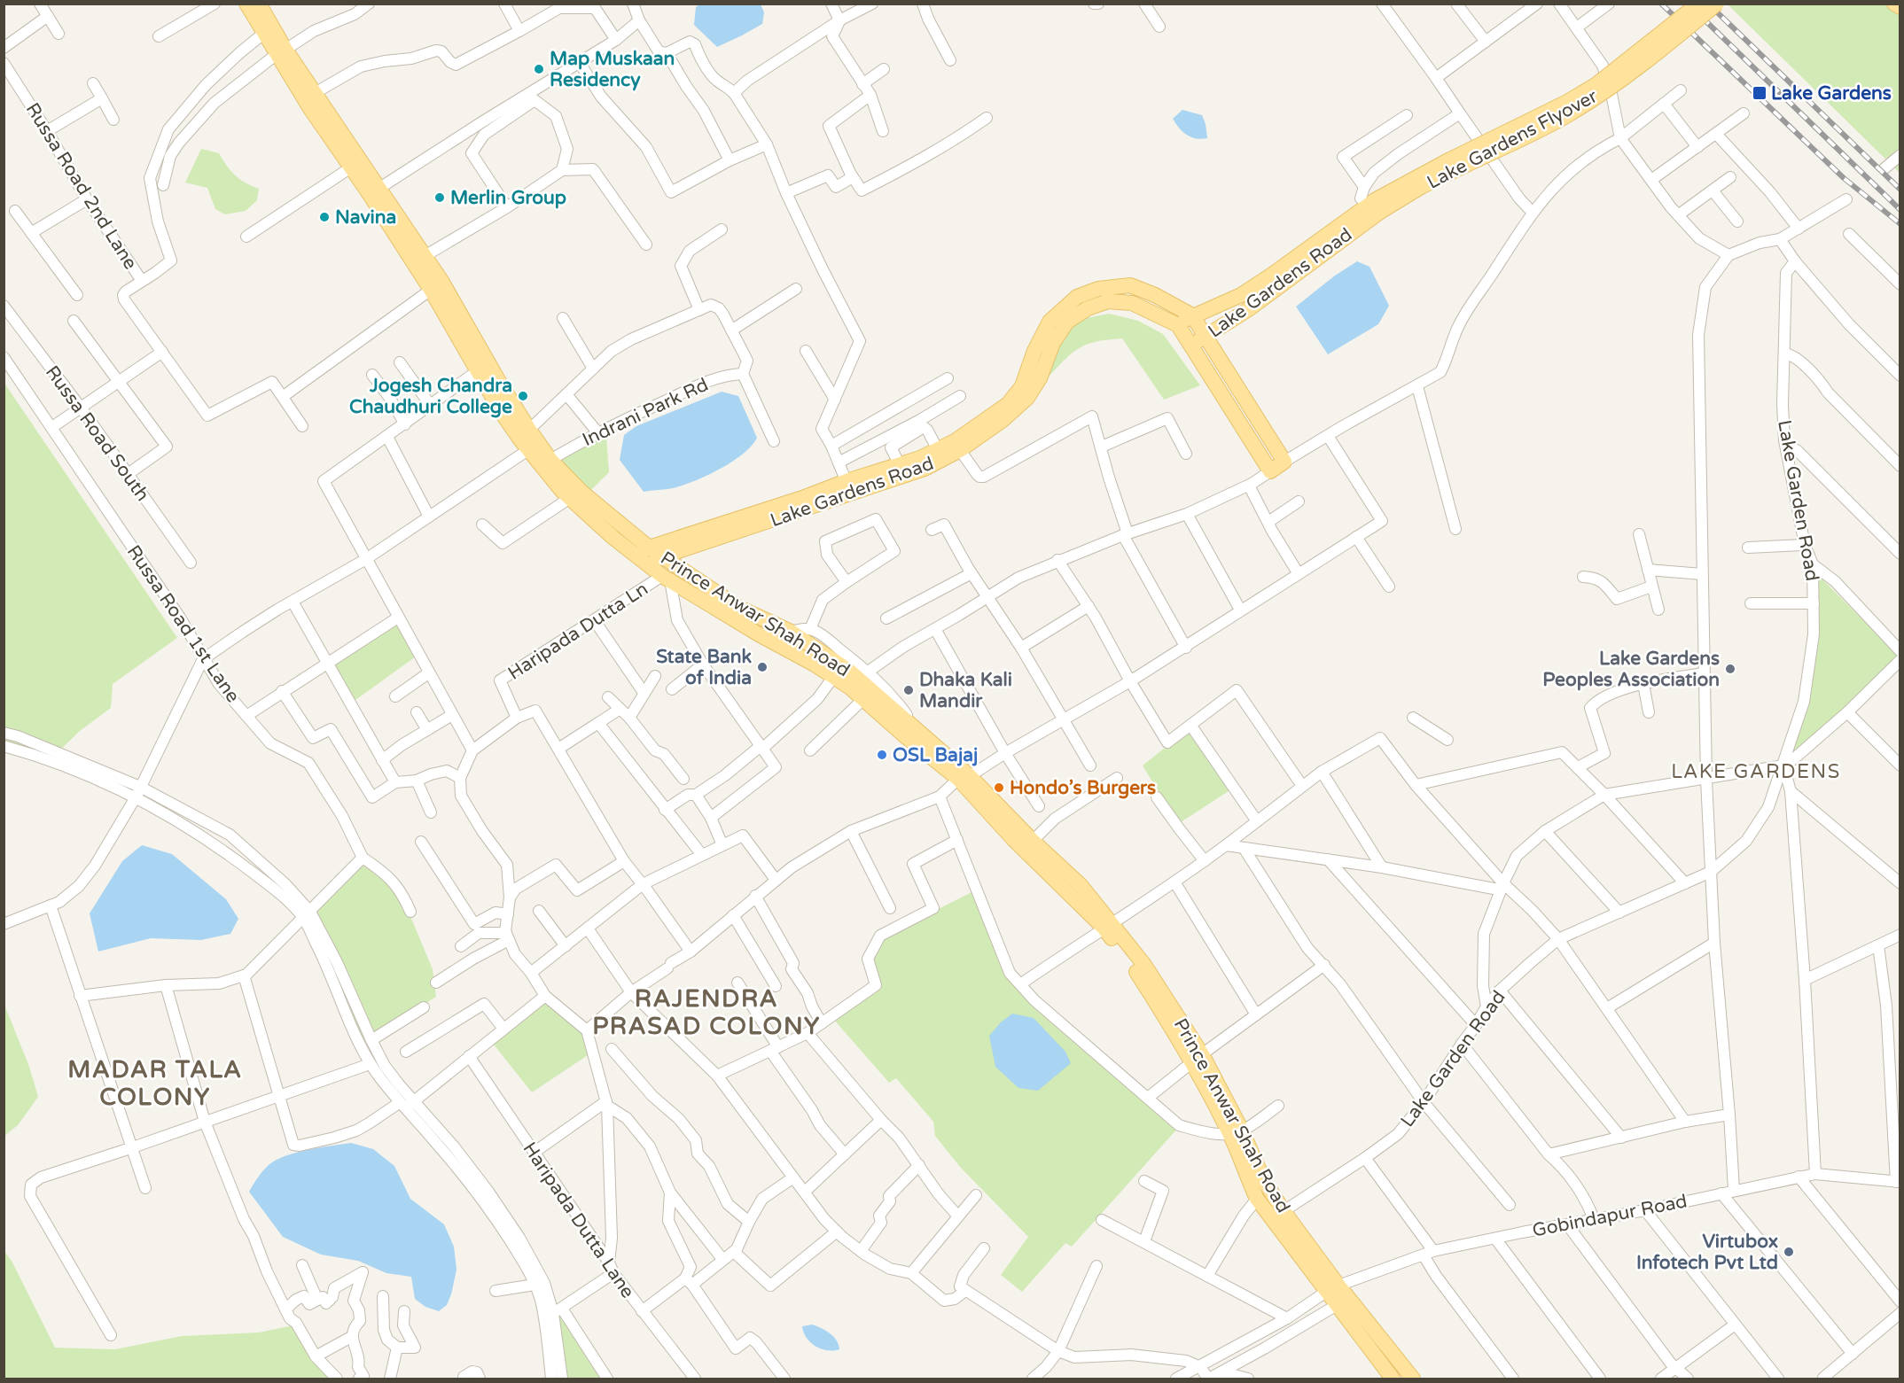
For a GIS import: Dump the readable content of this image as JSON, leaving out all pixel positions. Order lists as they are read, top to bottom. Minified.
{"streets":{"main road":["Lake Gardens Flyover","Lake Gardens Road","Prince Anwar Shah Road"],"street":["Russa Road 2nd Lane","Indrani Park Rd","Russa Road South","Lake Garden Road","Russa Road 1st Lane","Haripada Dutta Ln","Gobindapur Road","Haripada Dutta Lane"]},"crossings":[["Lake Gardens Flyover","Lake Gardens Road"],["Lake Gardens Road","Prince Anwar Shah Road"],["Indrani Park Rd","Prince Anwar Shah Road"],["Lake Garden Road","Prince Anwar Shah Road"],["Prince Anwar Shah Road","Haripada Dutta Ln"],["Prince Anwar Shah Road","Gobindapur Road"]],"districts":["LAKE GARDENS","RAJENDRA PRASAD COLONY","MADAR TALA COLONY"],"places":{"other":["Map Muskaan Residency","Merlin Group","Navina","Jogesh Chandra Chaudhuri College","State Bank of India","Lake Gardens Peoples Association","Dhaka Kali Mandir","OSL Bajaj","Hondo’s Burgers","Virtubox Infotech Pvt Ltd"],"transit":["Lake Gardens"]}}
